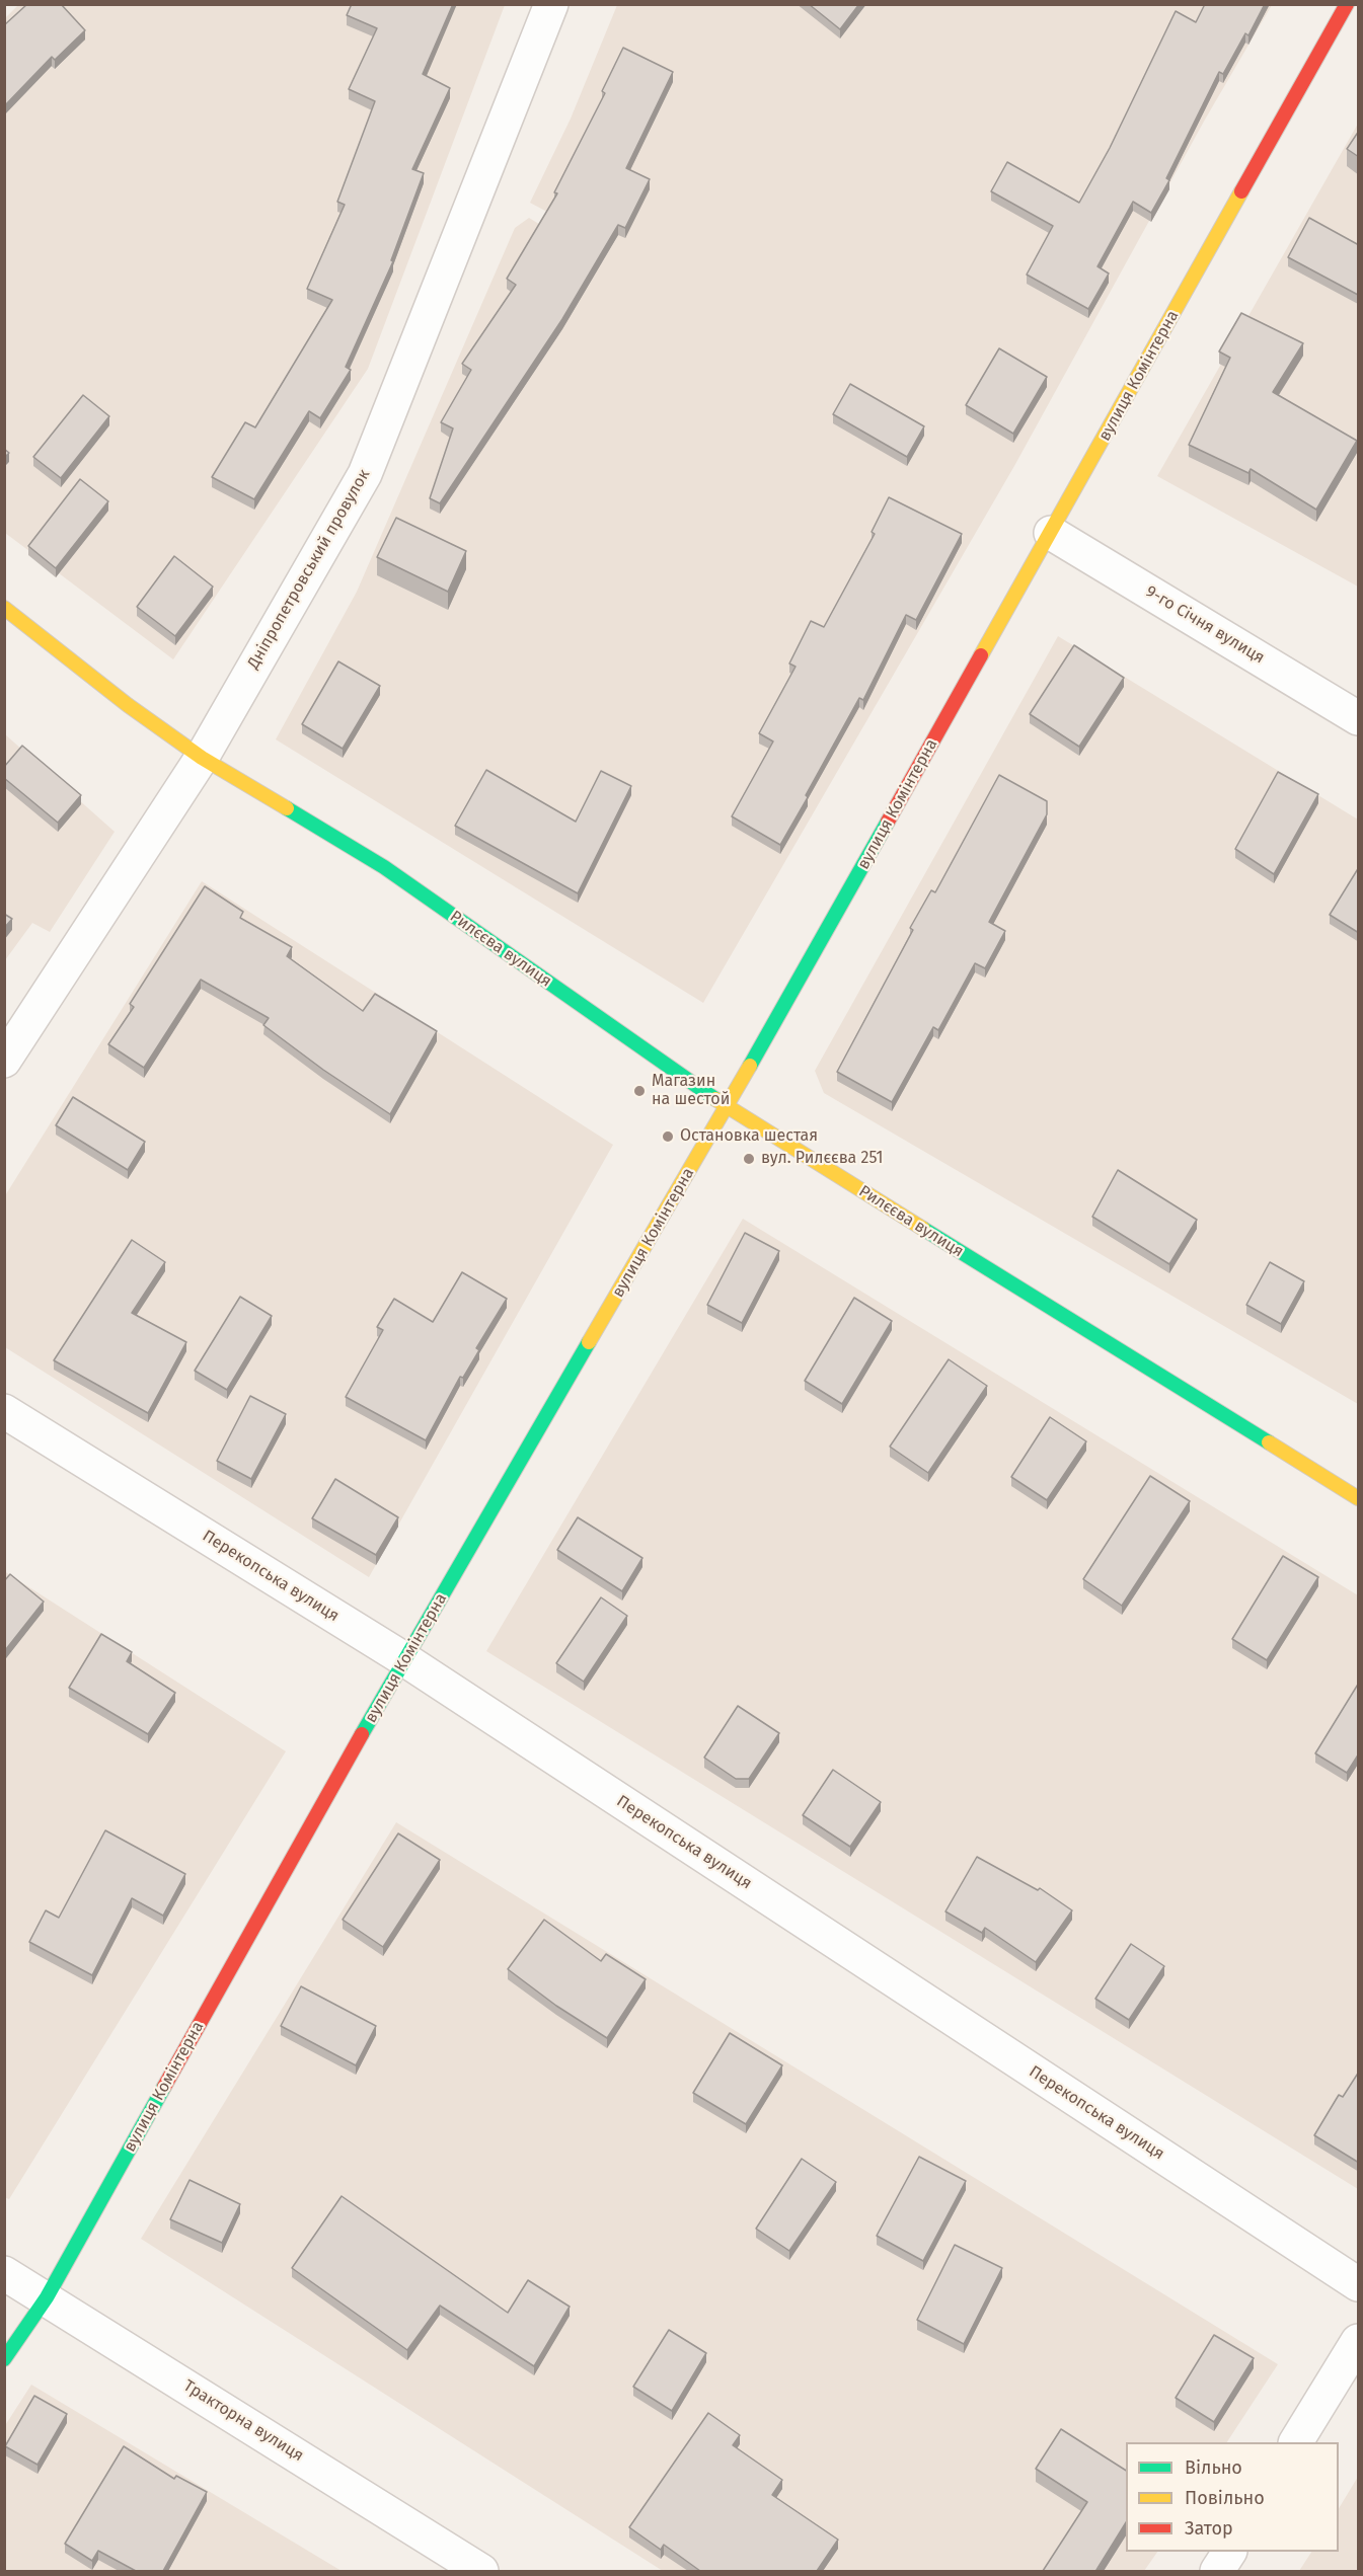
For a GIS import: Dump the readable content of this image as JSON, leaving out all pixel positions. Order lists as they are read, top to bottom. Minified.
{"streets":{"main road":["вулиця Комінтерна","Рилєєва вулиця"],"street":["Дніпропетровський провулок","9-го Січня вулиця","Перекопська вулиця","Тракторна вулиця"]},"crossings":[["вулиця Комінтерна","9-го Січня вулиця"],["вулиця Комінтерна","Рилєєва вулиця"],["вулиця Комінтерна","Перекопська вулиця"],["вулиця Комінтерна","Тракторна вулиця"],["Дніпропетровський провулок","Рилєєва вулиця"]],"places":["Магазин на шестой","Остановка шестая","вул. Рилєєва 251"],"legend":["Вільно","Повільно","Затор"]}
